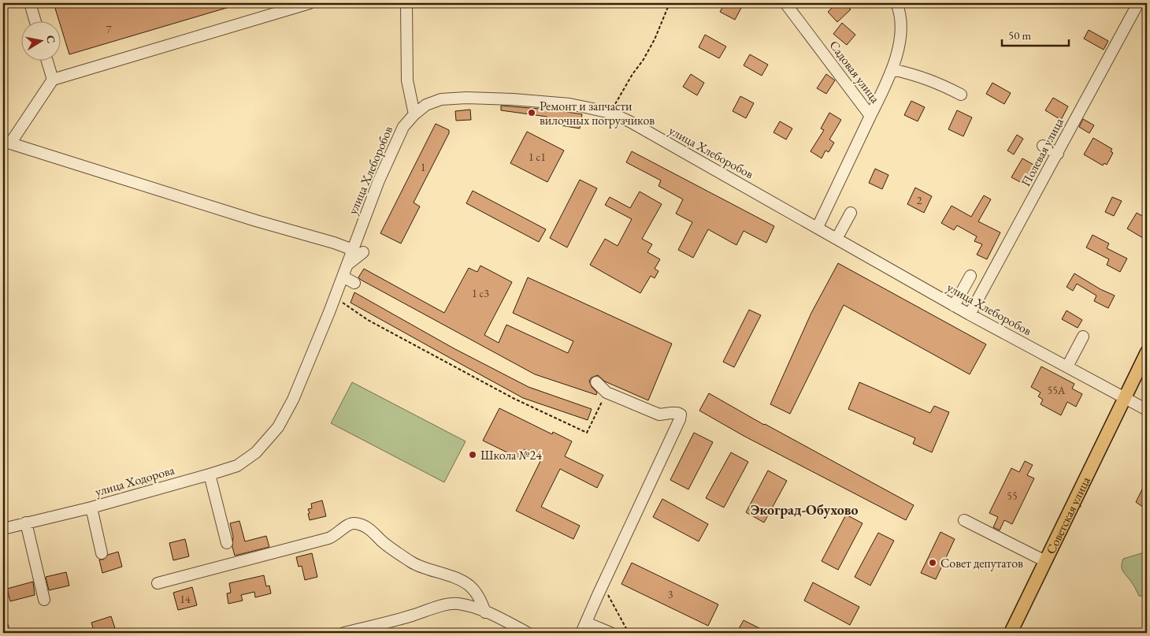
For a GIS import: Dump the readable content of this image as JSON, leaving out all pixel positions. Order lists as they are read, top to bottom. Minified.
{"streets":{"main road":["Советская улица"],"street":["Садовая улица","улица Хлеборобов","Полевая улица","улица Ходорова"]},"crossings":[["Садовая улица","улица Хлеборобов"],["улица Хлеборобов","Полевая улица"],["улица Хлеборобов","улица Ходорова"],["улица Хлеборобов","Советская улица"]],"districts":["Экоград-Обухово"],"places":["Ремонт и запчасти вилочных погрузчиков","Школа №24","Совет депутатов"],"house_numbers":["7","1 с1","1","2","1 с3","55А","55","3","14"],"scale_bar":"50 m","north":"right"}
